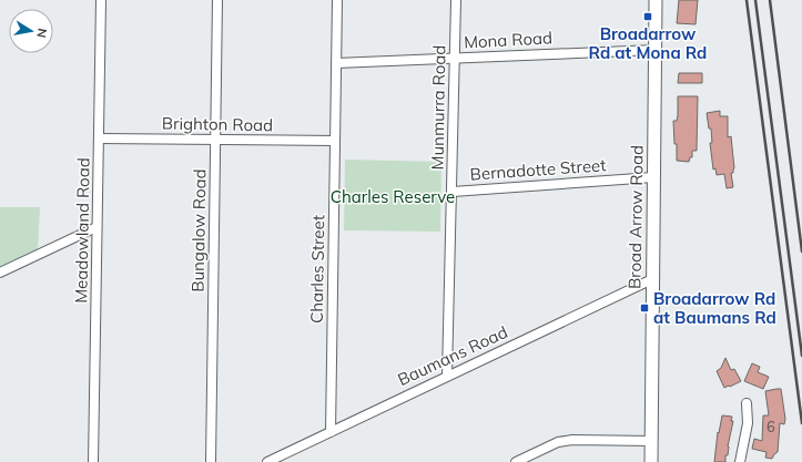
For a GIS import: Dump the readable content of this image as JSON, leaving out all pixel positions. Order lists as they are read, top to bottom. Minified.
{"streets":{"street":["Mona Road","Munmurra Road","Brighton Road","Bernadotte Street","Broad Arrow Road","Meadowland Road","Bungalow Road","Charles Street","Baumans Road"]},"crossings":[["Mona Road","Munmurra Road"],["Mona Road","Broad Arrow Road"],["Mona Road","Charles Street"],["Munmurra Road","Bernadotte Street"],["Munmurra Road","Baumans Road"],["Brighton Road","Meadowland Road"],["Brighton Road","Bungalow Road"],["Brighton Road","Charles Street"],["Bernadotte Street","Broad Arrow Road"],["Broad Arrow Road","Baumans Road"],["Charles Street","Baumans Road"]],"parks":["Charles Reserve"],"places":{"transit":["Broadarrow Rd at Mona Rd","Broadarrow Rd at Baumans Rd"]},"house_numbers":["6"],"north":"right"}
